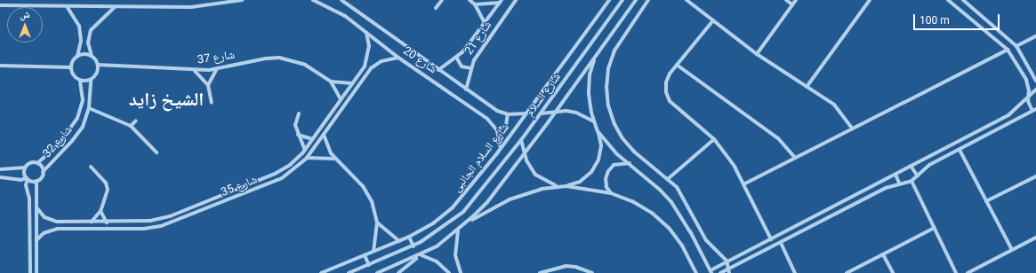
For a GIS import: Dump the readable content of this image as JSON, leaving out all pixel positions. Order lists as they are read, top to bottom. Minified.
{"streets":{"street":["شارع 21","شارع 37","شارع 20","شارع السلام","شارع 32","شارع السلام الجانبى","شارع 35"]},"crossings":[["شارع 21","شارع 20"],["شارع 37","شارع 32"],["شارع 37","شارع 35"],["شارع 20","شارع السلام الجانبى"],["شارع 20","شارع 35"]],"districts":["الشيخ زايد"],"scale_bar":"100 m","north":"top"}
